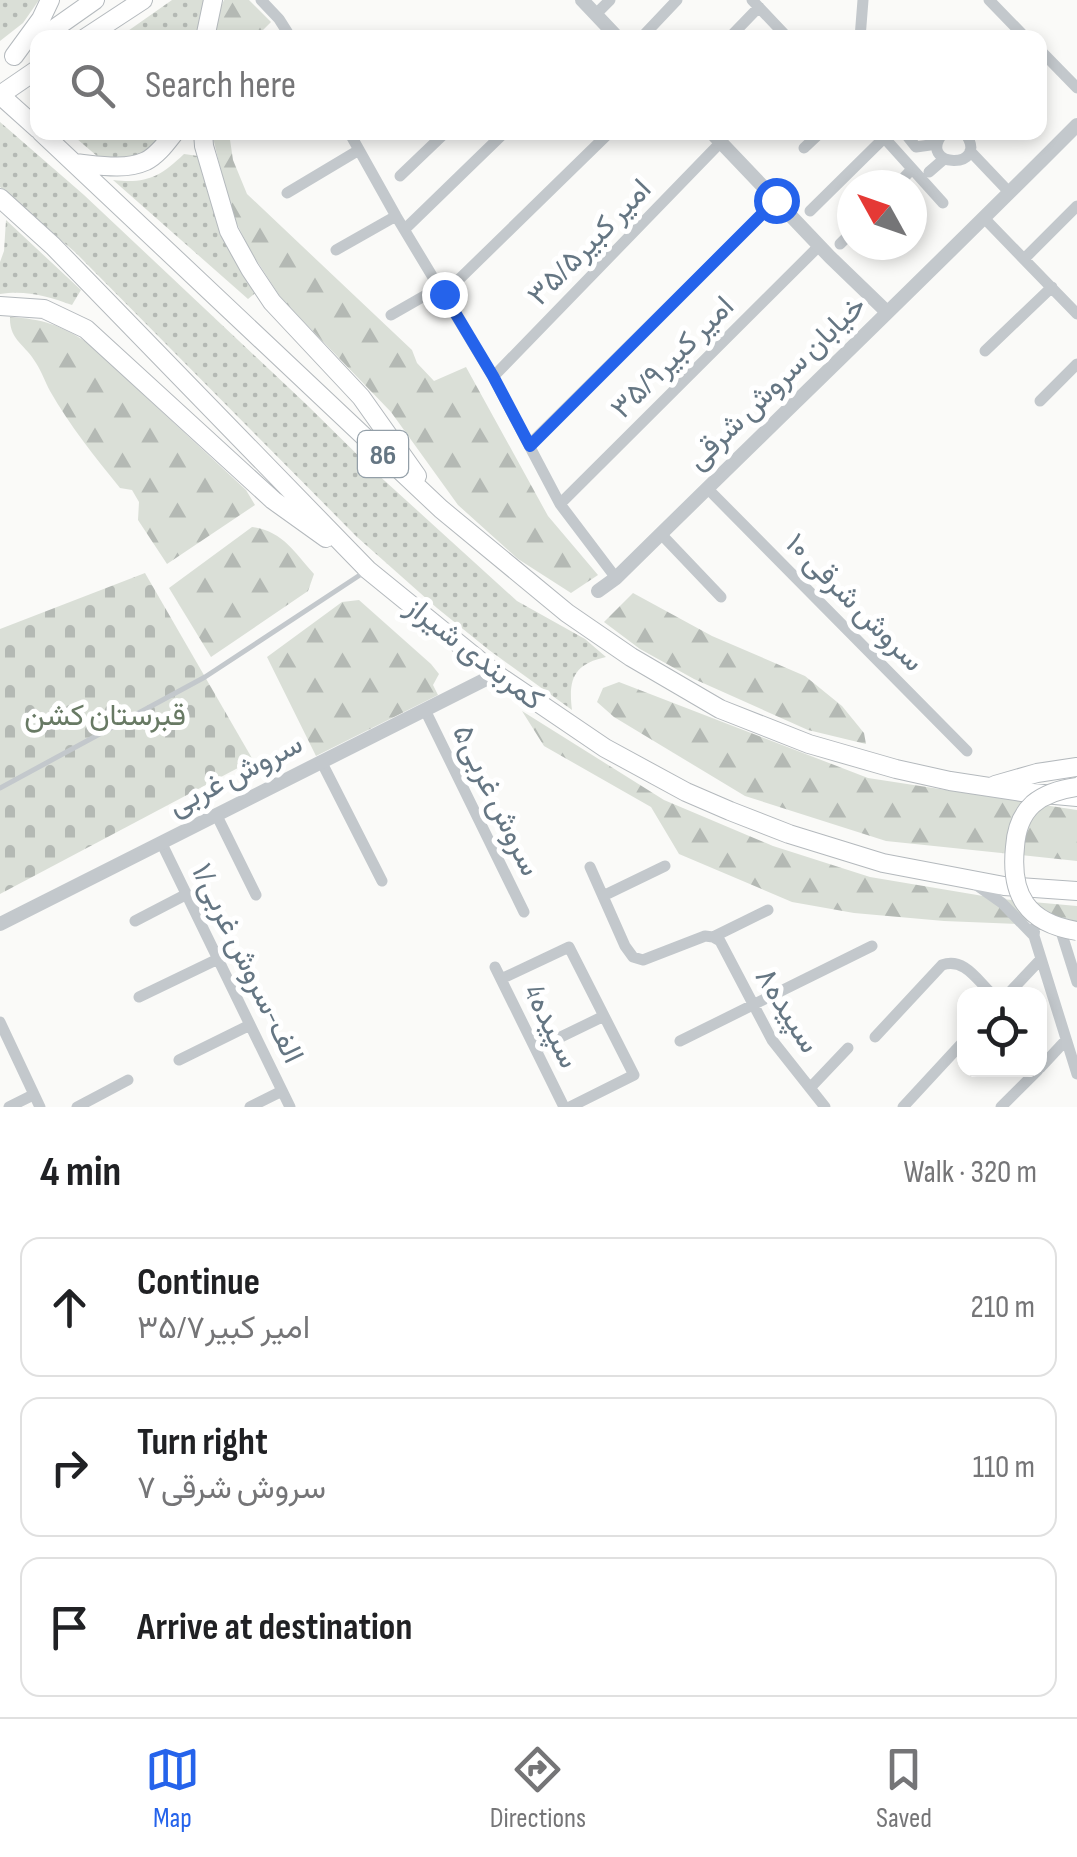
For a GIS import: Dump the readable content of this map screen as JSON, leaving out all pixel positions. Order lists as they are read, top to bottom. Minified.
{"streets":{"main road":["86","کمربندی شیراز"],"street":["امیر کبیر۳۵/۵","امیر کبیر۳۵/۹","خیابان سروش شرقی","سروش شرقی ۱۰","سروش غربی","سروش غربی۵","۱/الف-سروش غربی","سپیده۸","4سپیده"]},"crossings":[["خیابان سروش شرقی","سروش شرقی ۱۰"],["کمربندی شیراز","سروش غربی"],["سروش غربی","سروش غربی۵"],["سروش غربی","۱/الف-سروش غربی"]],"parks":["قبرستان کشن"],"north":"top left","page":{"search":"Search here","heading":["4 min","Walk · 320 m"],"list":[["Continue","امیر کبیر۳۵/۷","210 m"],["Turn right","سروش شرقی ۷","110 m"],"Arrive at destination"],"nav":["Map","Directions","Saved"]}}
